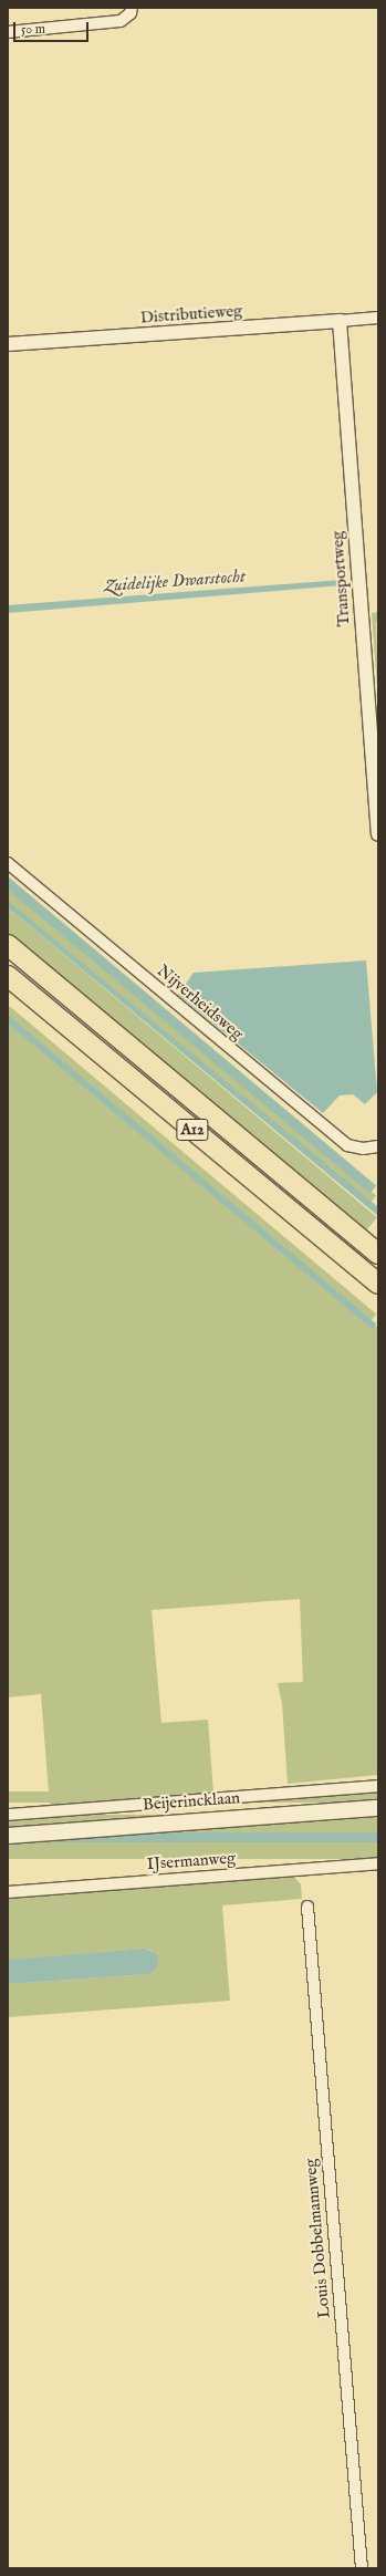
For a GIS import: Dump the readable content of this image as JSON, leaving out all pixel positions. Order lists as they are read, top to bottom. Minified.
{"streets":{"highway":["A12"],"main road":["Beijerincklaan"],"street":["Distributieweg","Transportweg","Nijverheidsweg","IJsermanweg","Louis Dobbelmannweg"]},"crossings":[["Distributieweg","Transportweg"]],"water":["Zuidelijke Dwarstocht"],"scale_bar":"50 m"}
